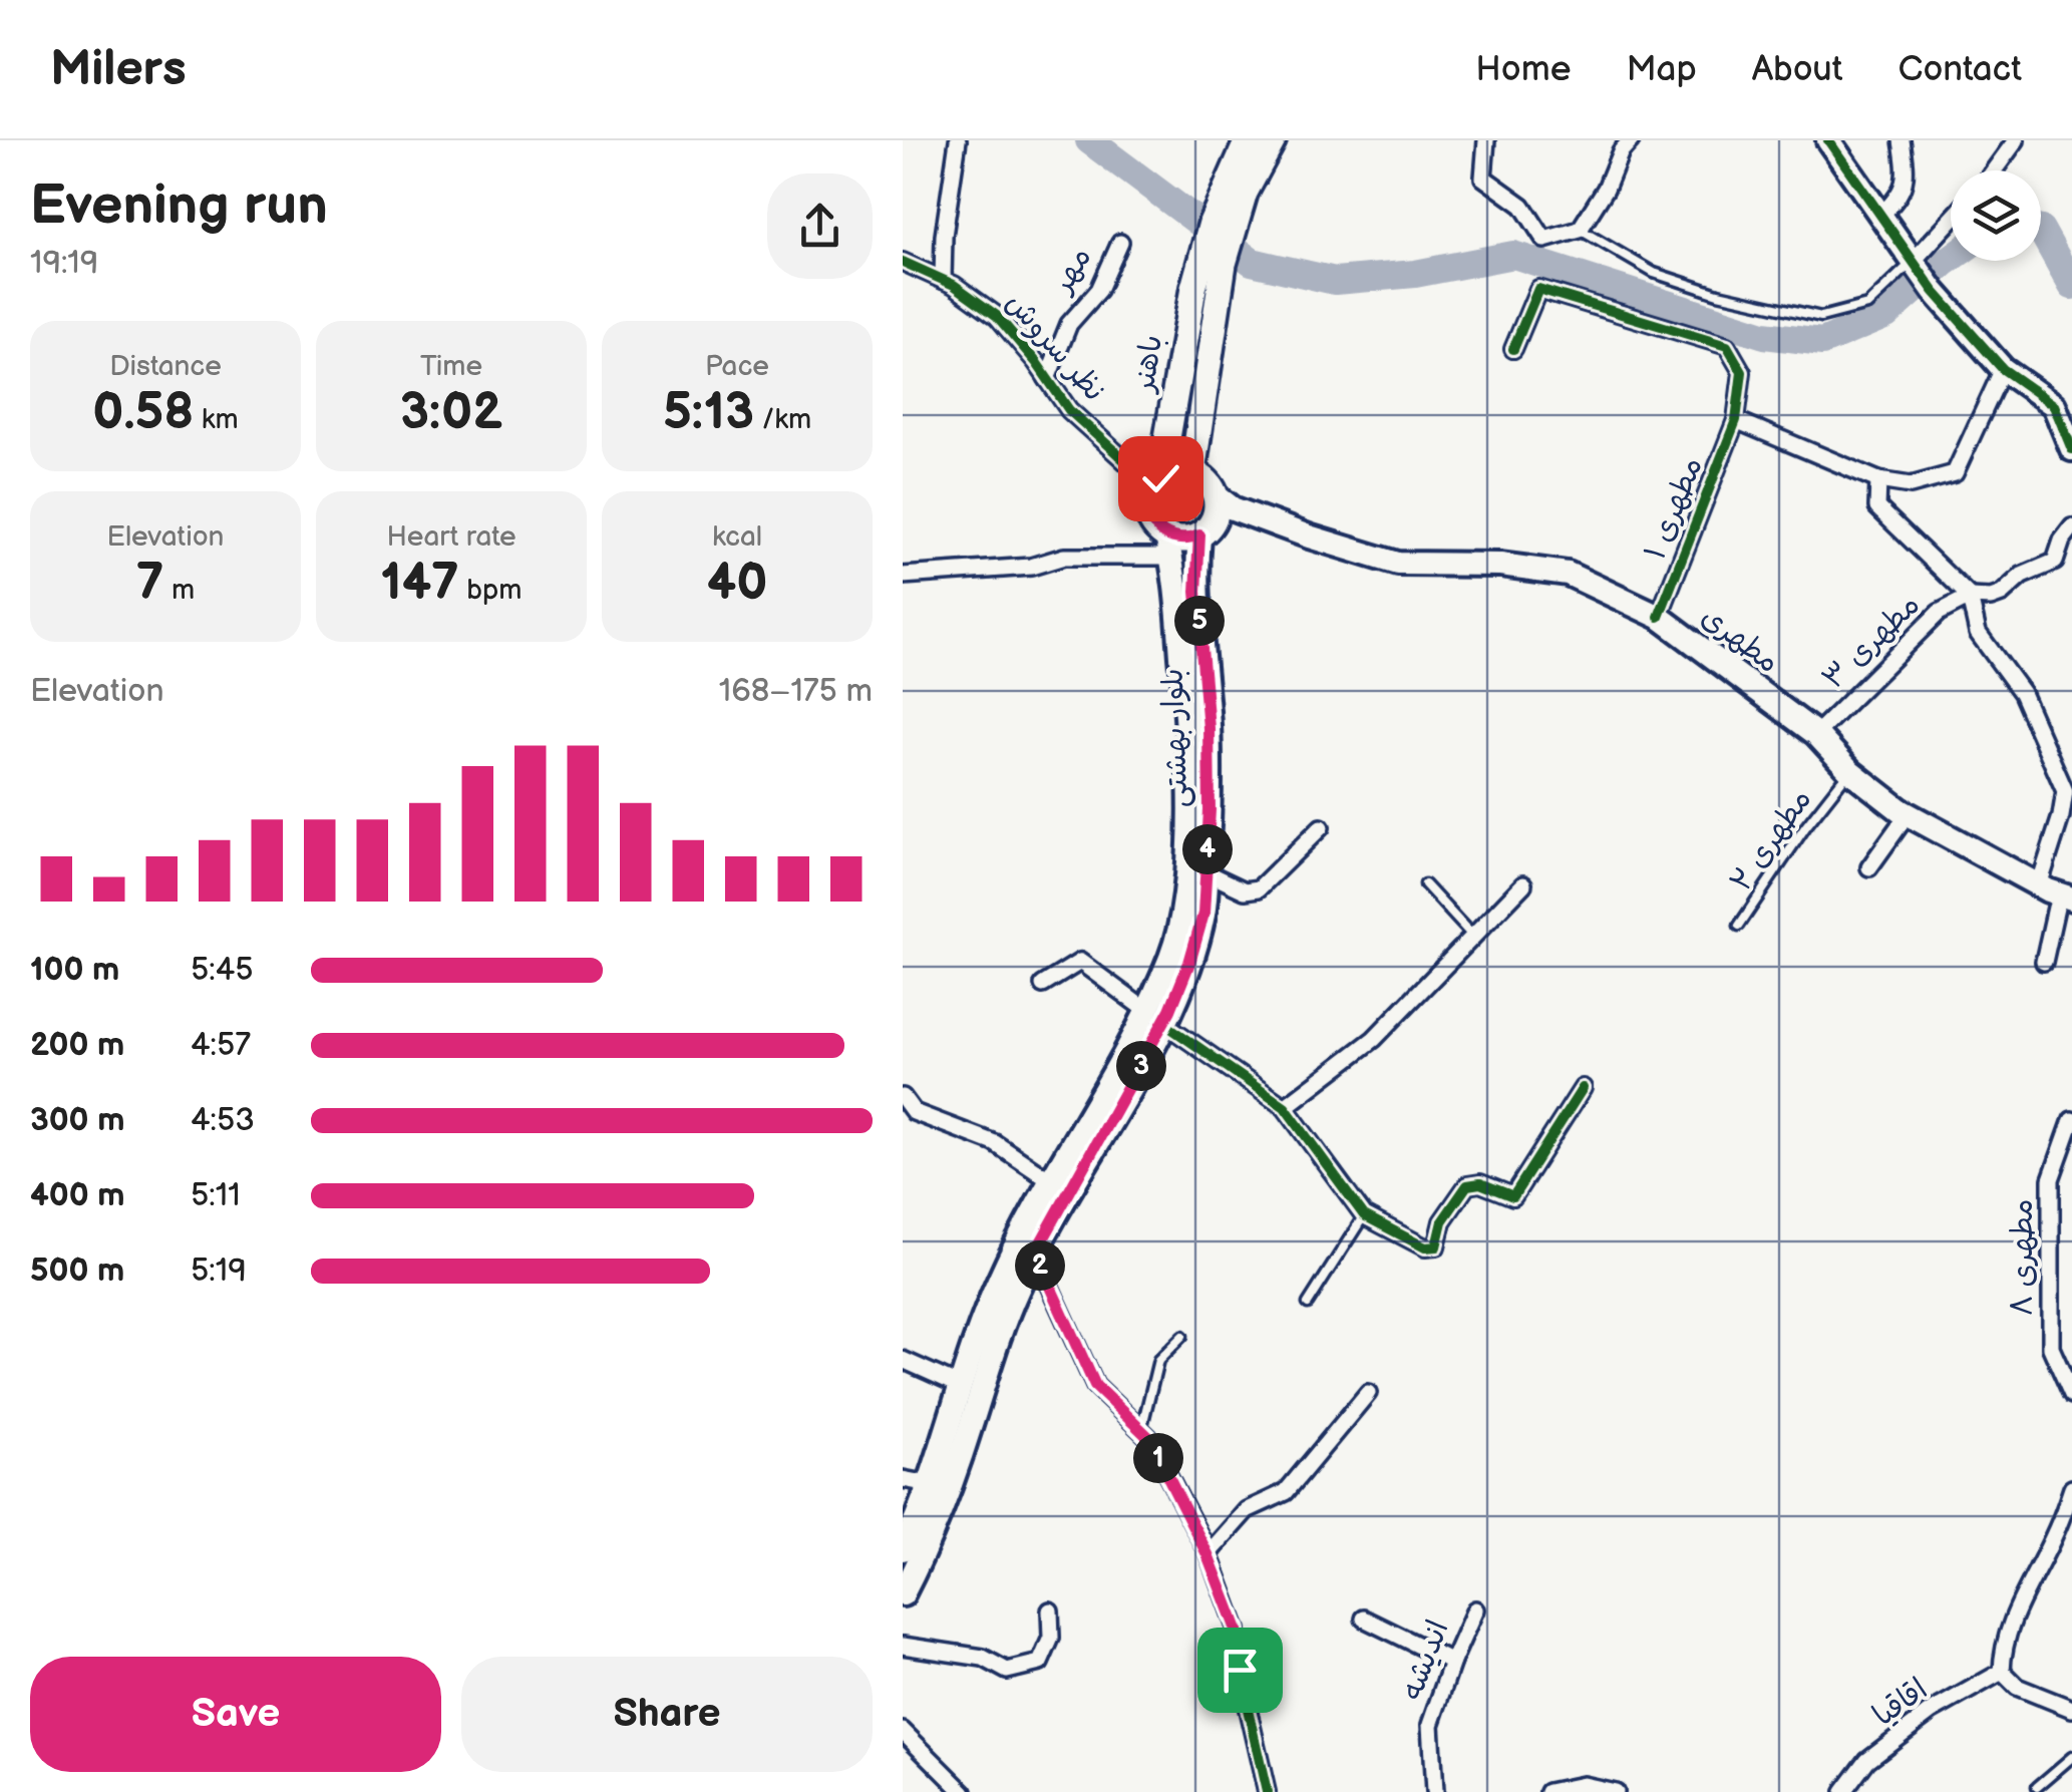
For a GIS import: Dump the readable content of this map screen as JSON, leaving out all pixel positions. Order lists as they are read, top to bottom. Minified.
{"streets":{"main road":["باهنر","مطهری","بلوار بهشتی"],"street":["مهر","نظر سروش","مطهری ۱","مطهری ۳","مطهری ۸","اندیشه","اقاقیا"],"lane":["مطهری ۲"]},"crossings":[["مهر","نظر سروش"],["نظر سروش","باهنر"],["نظر سروش","مطهری"],["نظر سروش","بلوار بهشتی"],["باهنر","مطهری"],["باهنر","بلوار بهشتی"],["مطهری ۱","مطهری"],["مطهری","مطهری ۳"],["مطهری","بلوار بهشتی"],["مطهری","مطهری ۲"]],"page":{"header":"Milers","nav":["Home","Map","About","Contact"],"heading":["Evening run","19:19"],"stats":[["Distance","0.58 km"],["Time","3:02"],["Pace","5:13 /km"],["Elevation","7 m"],["Heart rate","147 bpm"],["kcal","40"]],"pins":["5","4","3","2","1"],"chart":["Elevation","168–175 m"],"list":[{"name":"100 m","note":"5:45"},{"name":"200 m","note":"4:57"},{"name":"300 m","note":"4:53"},{"name":"400 m","note":"5:11"},{"name":"500 m","note":"5:19"}],"buttons":["Save","Share"]}}
